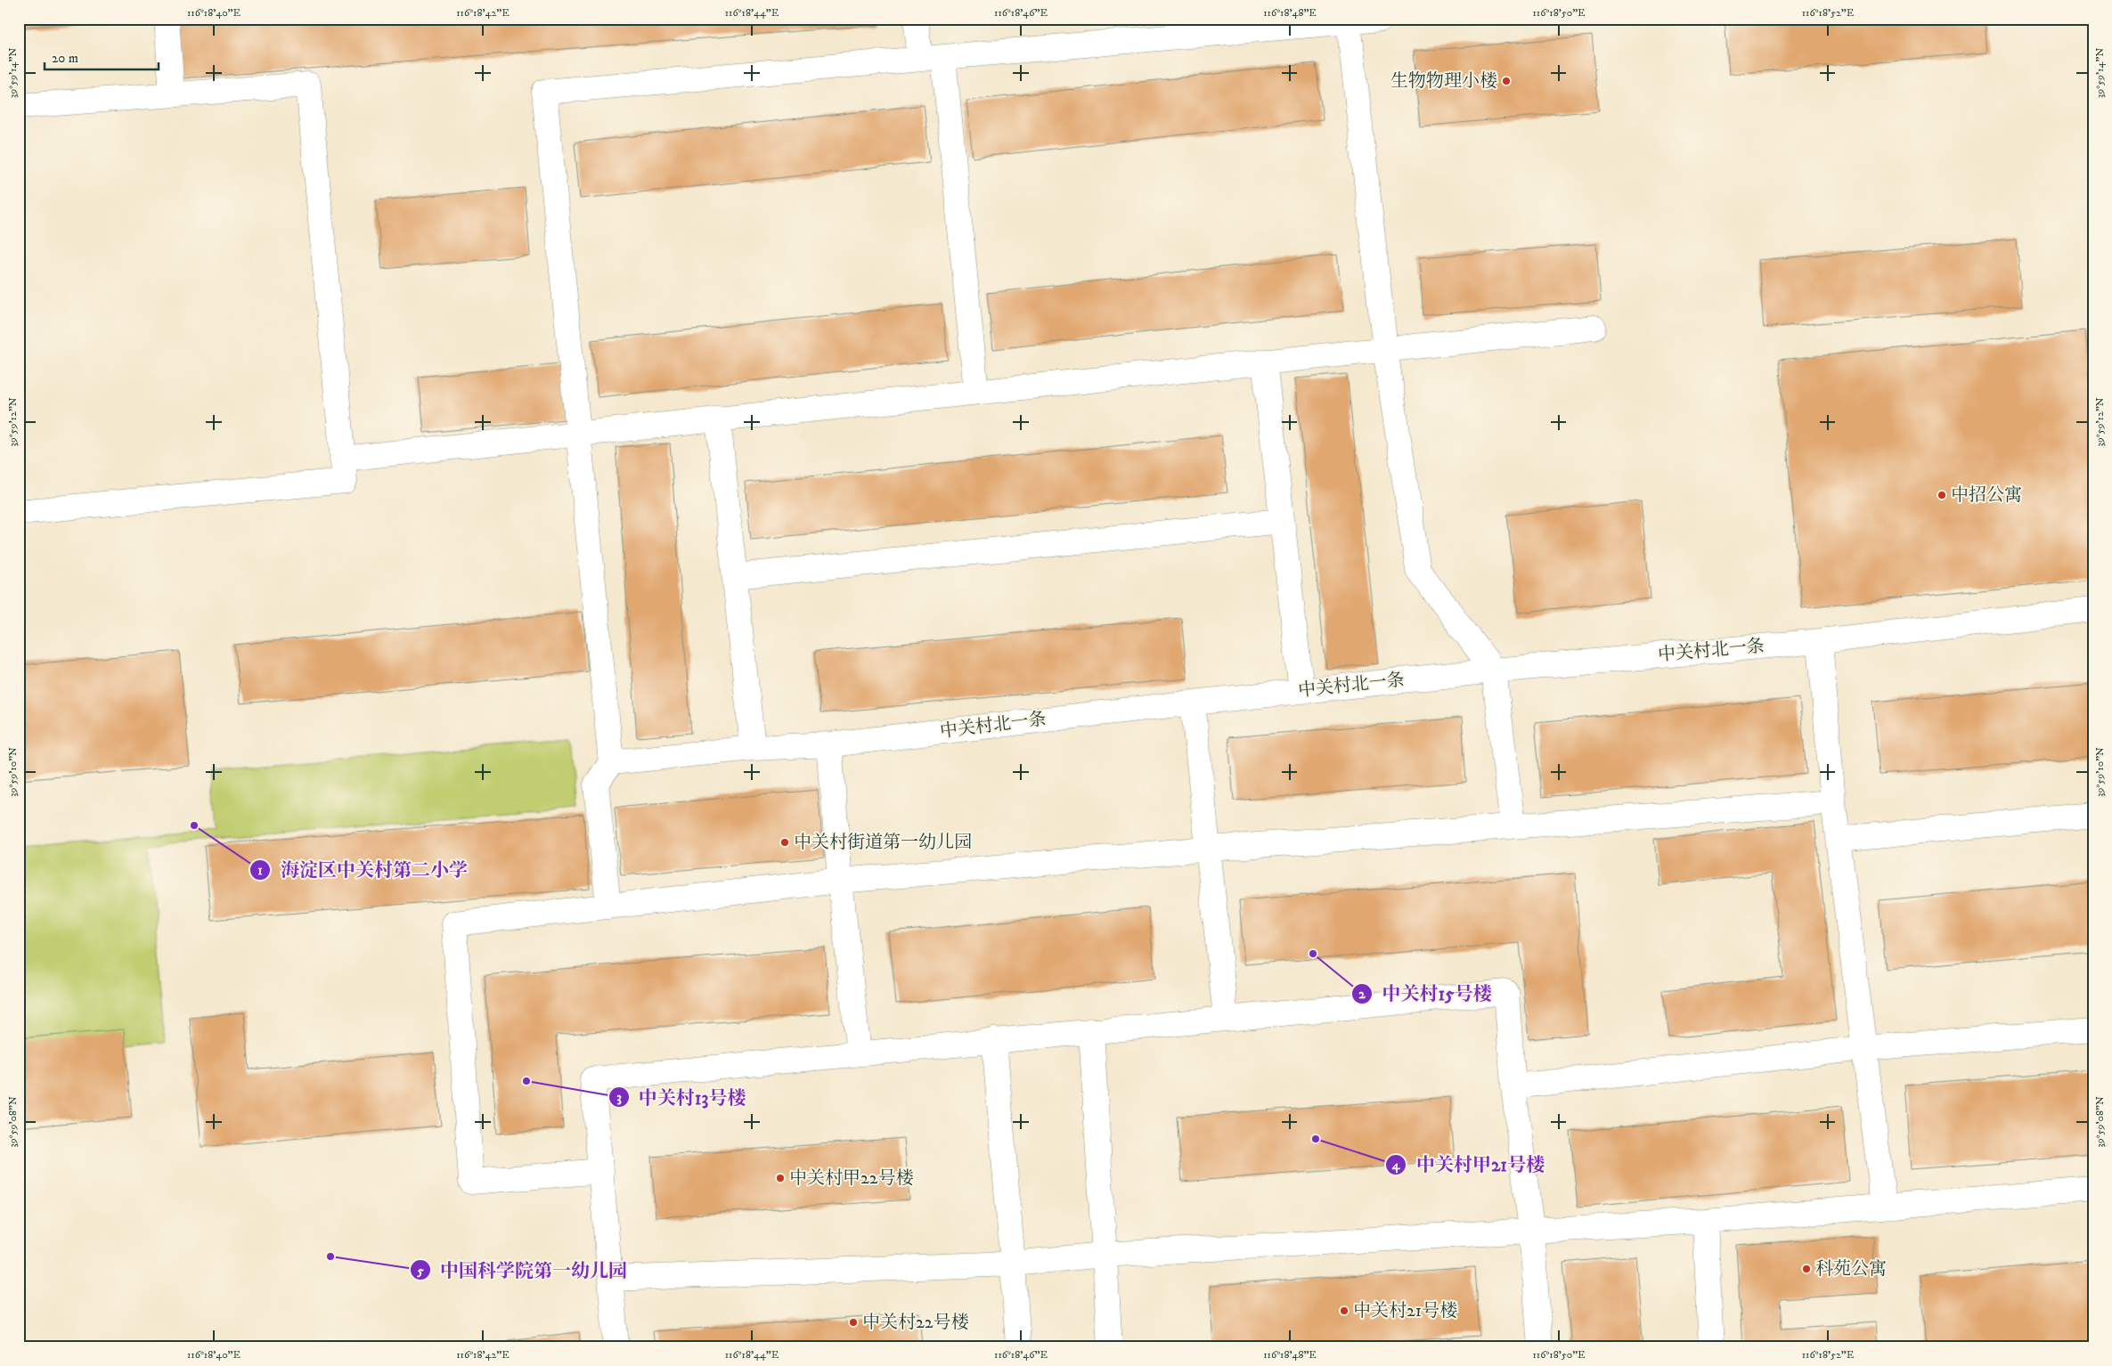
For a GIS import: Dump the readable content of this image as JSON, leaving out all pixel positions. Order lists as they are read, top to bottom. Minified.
{"streets":{"street":["中关村北一条"]},"places":["生物物理小楼","中招公寓","海淀区中关村第二小学","中关村街道第一幼儿园","中关村15号楼","中关村13号楼","中关村甲21号楼","中关村甲22号楼","中国科学院第一幼儿园","科苑公寓","中关村21号楼","中关村22号楼"],"scale_bar":"20 m","coordinates":["116°18'40\"E","116°18'42\"E","116°18'44\"E","116°18'46\"E","116°18'48\"E","116°18'50\"E","116°18'52\"E","39°59'14\"N","39°59'12\"N","39°59'10\"N","39°59'08\"N"]}
